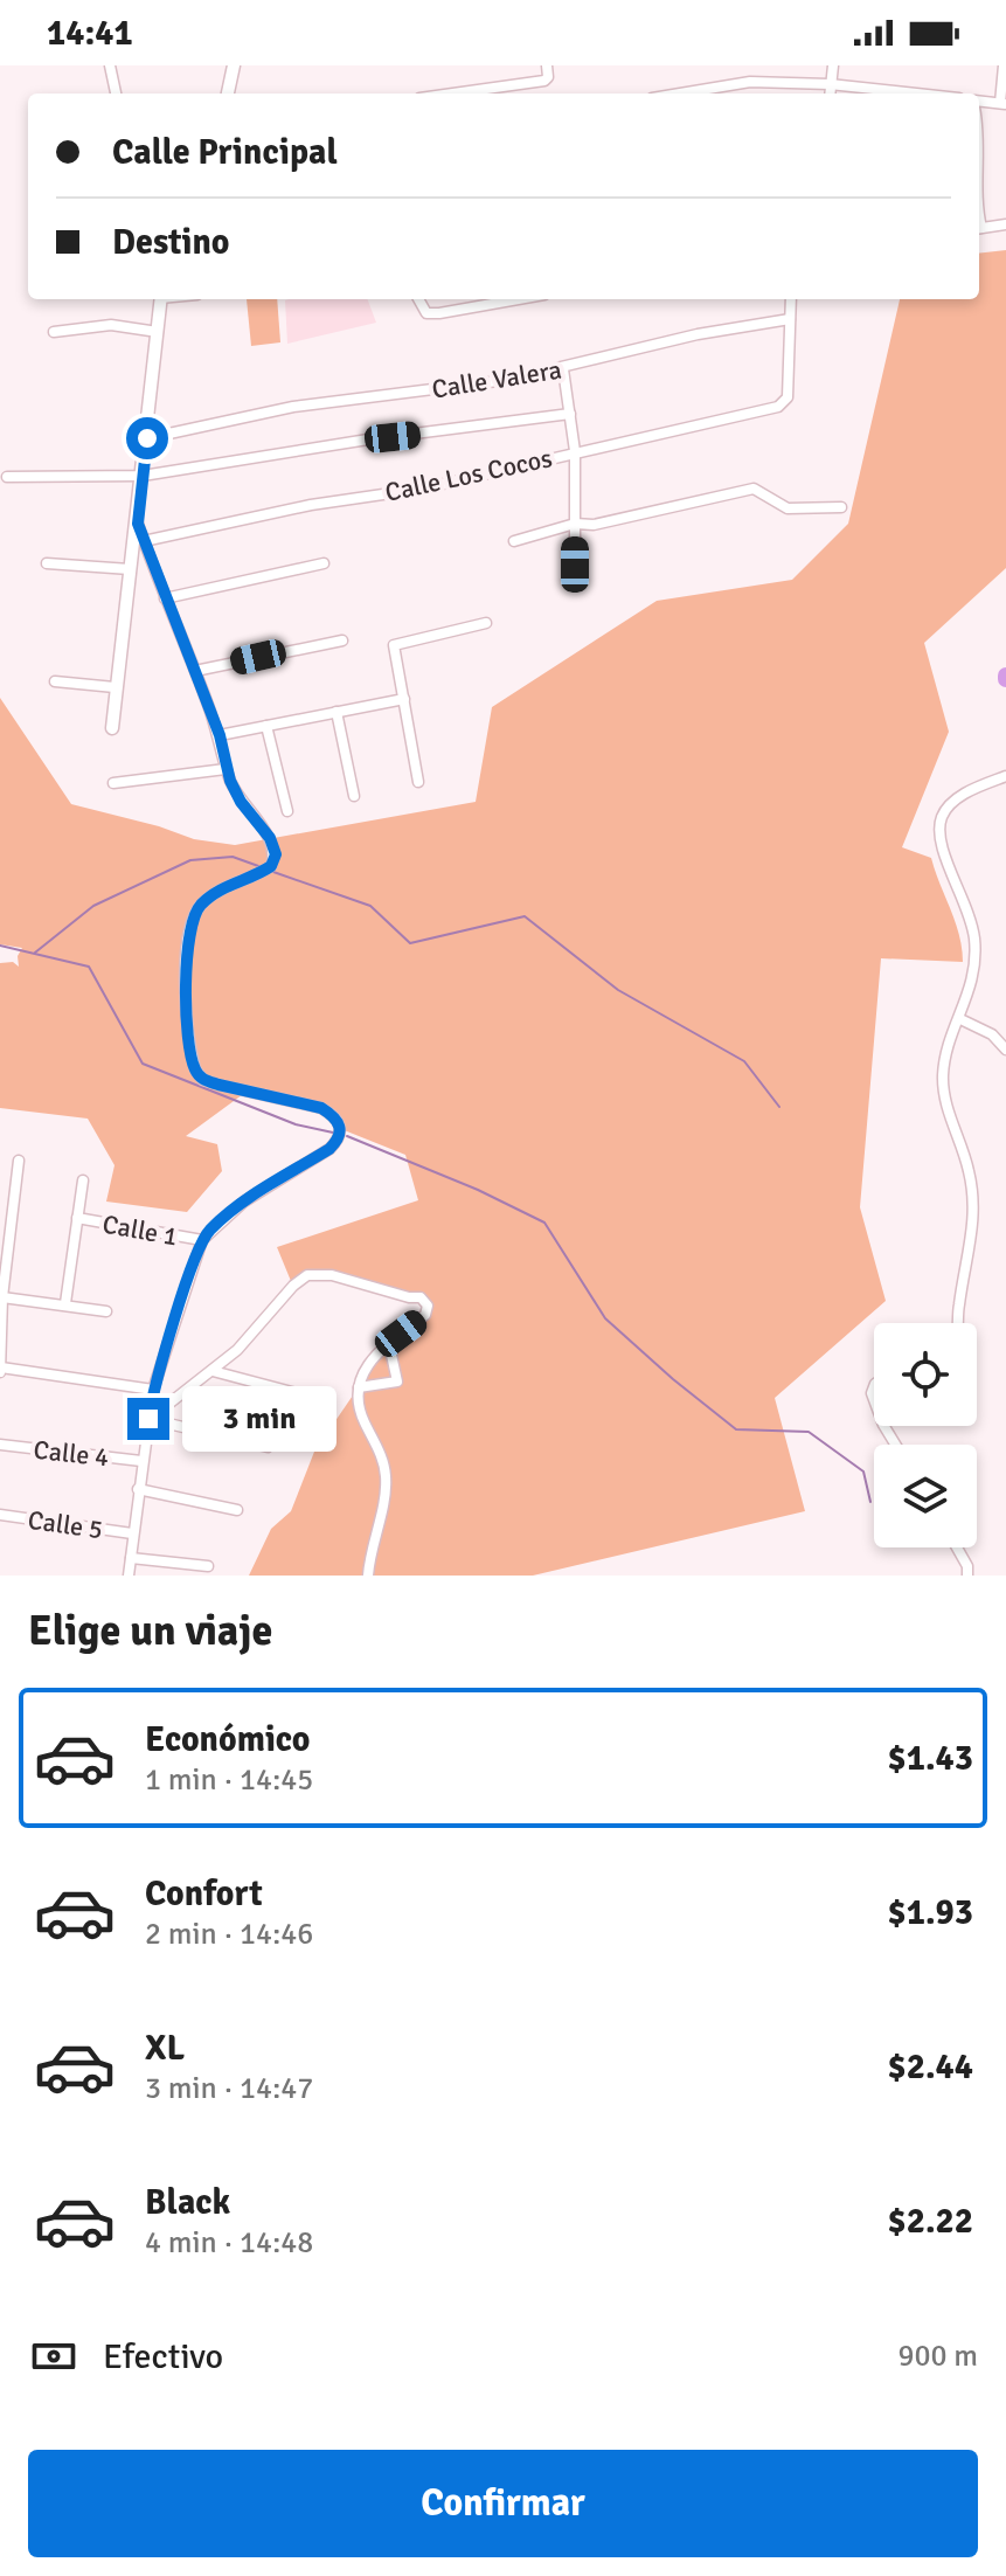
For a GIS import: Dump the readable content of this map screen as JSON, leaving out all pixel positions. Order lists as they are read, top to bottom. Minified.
{"streets":{"street":["Calle Valera","Calle Los Cocos","Calle 1","Calle 4","Calle 5"]},"crossings":[["Calle Valera","Calle Los Cocos"]],"page":{"status":"14:41","banner":["Calle Principal","Destino"],"bubble":"3 min","heading":"Elige un viaje","list":[{"name":"Económico","note":"1 min · 14:45","value":"$1.43"},{"name":"Confort","note":"2 min · 14:46","value":"$1.93"},{"name":"XL","note":"3 min · 14:47","value":"$2.44"},{"name":"Black","note":"4 min · 14:48","value":"$2.22"}],"pay":["Efectivo","900 m"],"buttons":"Confirmar"}}
